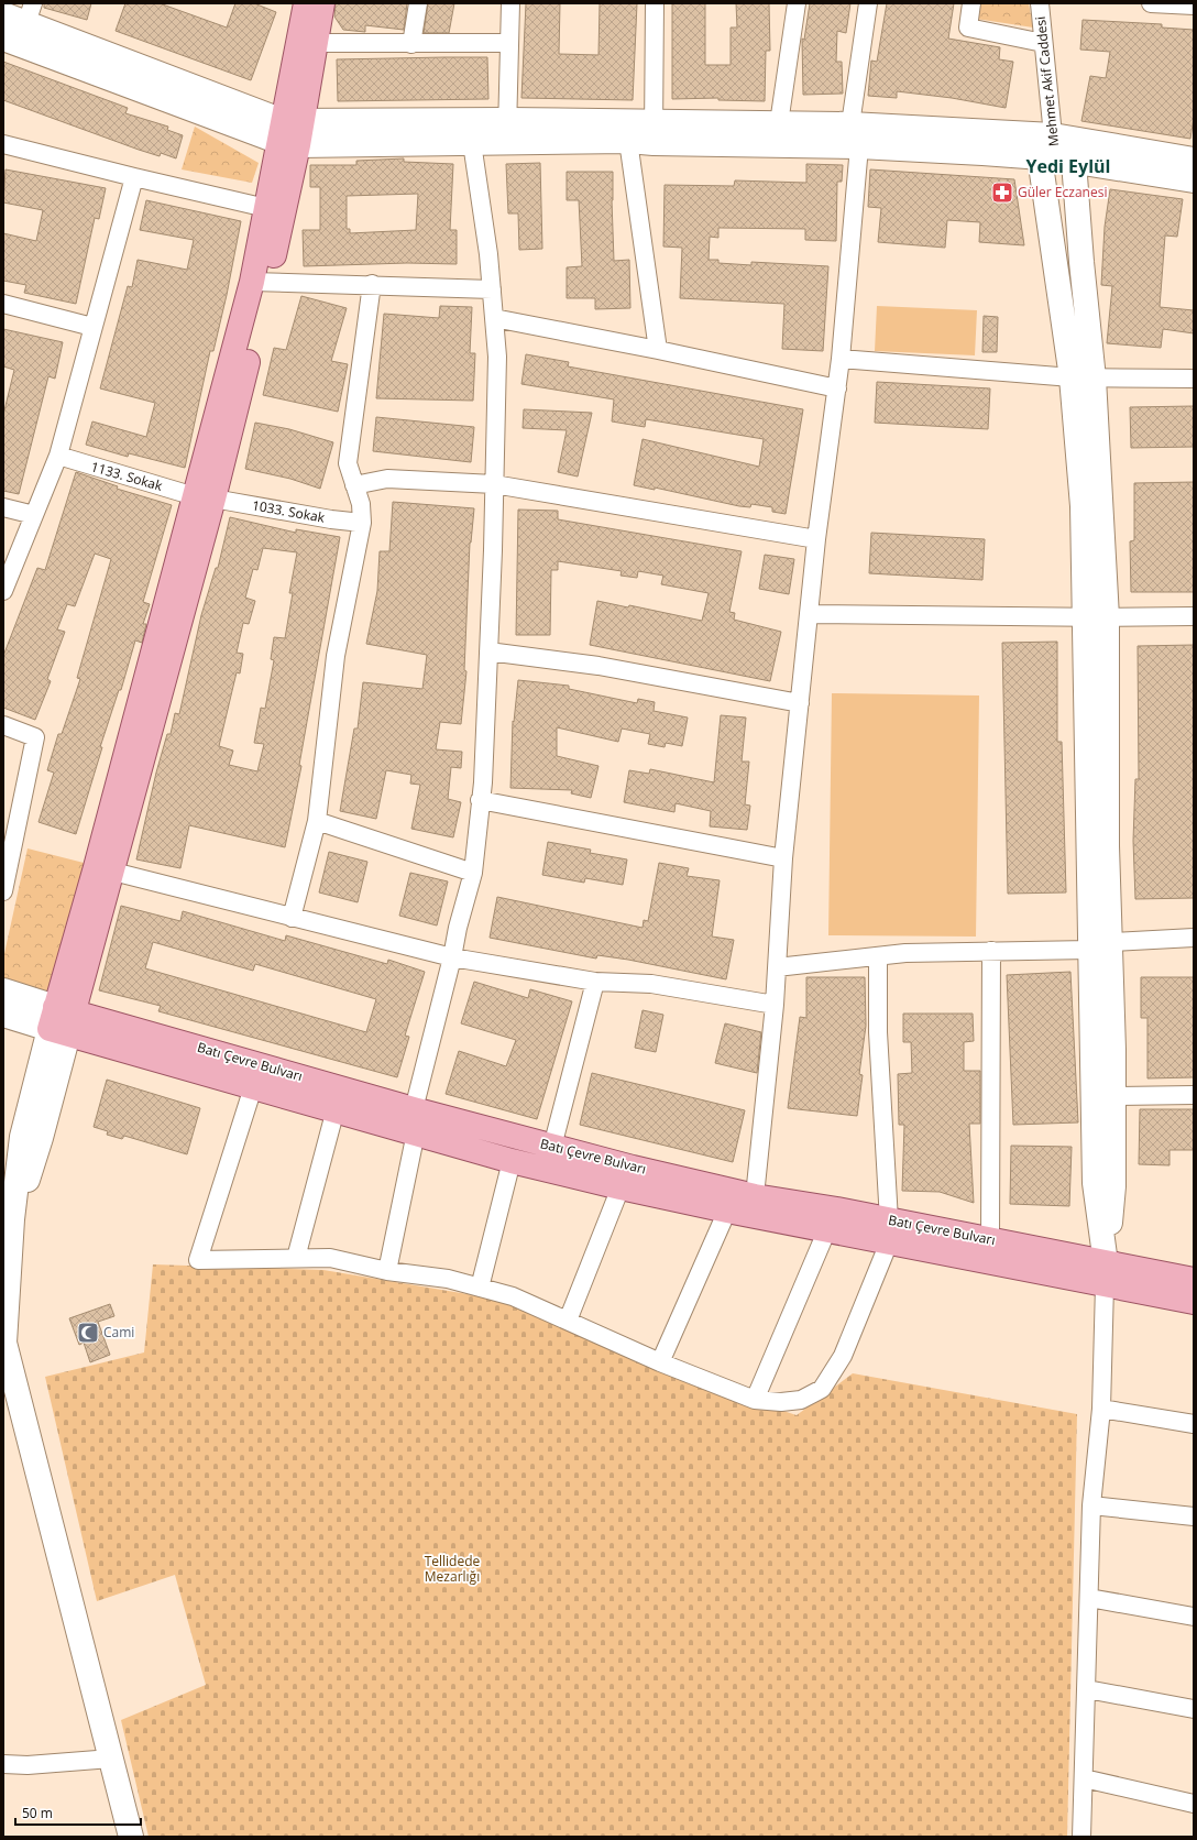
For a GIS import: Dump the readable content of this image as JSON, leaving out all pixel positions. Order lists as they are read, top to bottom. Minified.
{"streets":{"main road":["Batı Çevre Bulvarı"],"street":["Mehmet Akif Caddesi","1133. Sokak","1033. Sokak"]},"crossings":[["1133. Sokak","1033. Sokak"]],"districts":["Yedi Eylül"],"parks":["Tellidede Mezarlığı"],"places":{"pharmacy":["Güler Eczanesi"],"mosque":["Cami"]},"scale_bar":"50 m"}
